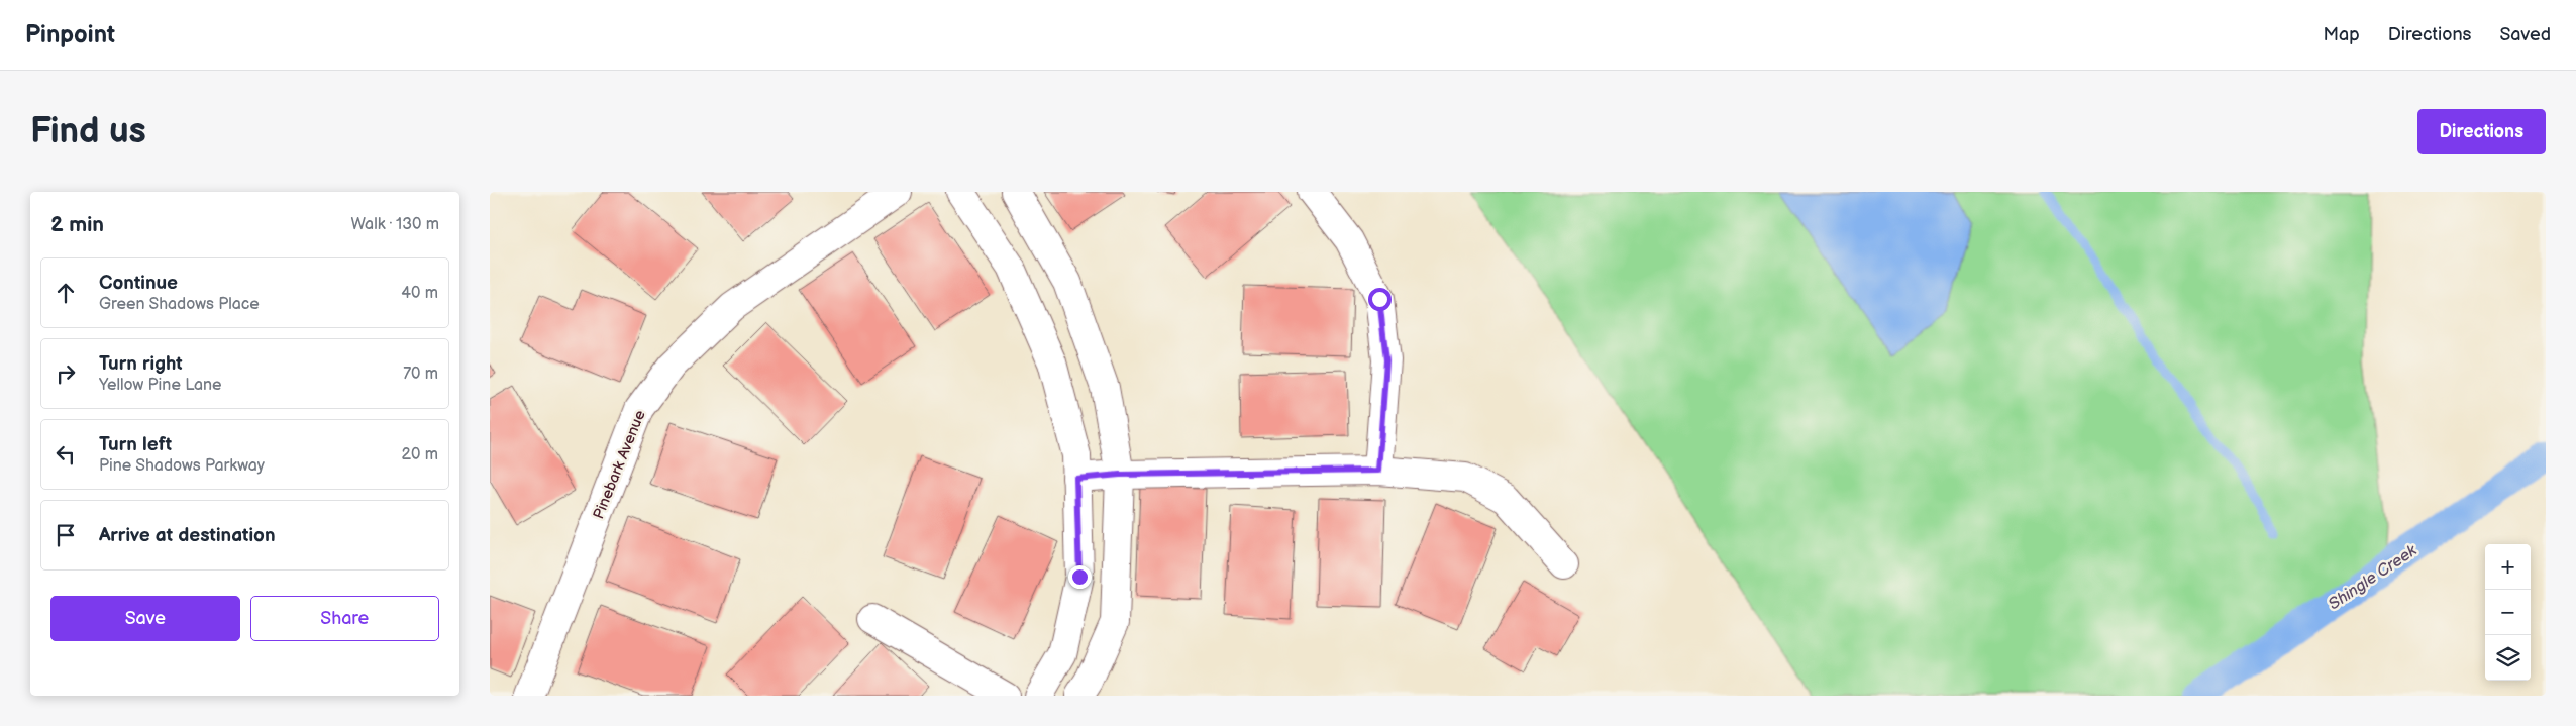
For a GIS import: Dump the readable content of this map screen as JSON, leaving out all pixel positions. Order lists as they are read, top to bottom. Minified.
{"streets":{"lane":["Pinebark Avenue"]},"water":["Shingle Creek"],"page":{"header":"Pinpoint","nav":["Map","Directions","Saved"],"buttons":["Directions",["Save","Share"]],"title":"Find us","heading":["2 min","Walk · 130 m"],"list":[["Continue","Green Shadows Place","40 m"],["Turn right","Yellow Pine Lane","70 m"],["Turn left","Pine Shadows Parkway","20 m"],"Arrive at destination"],"map_buttons":["+","−"]}}
